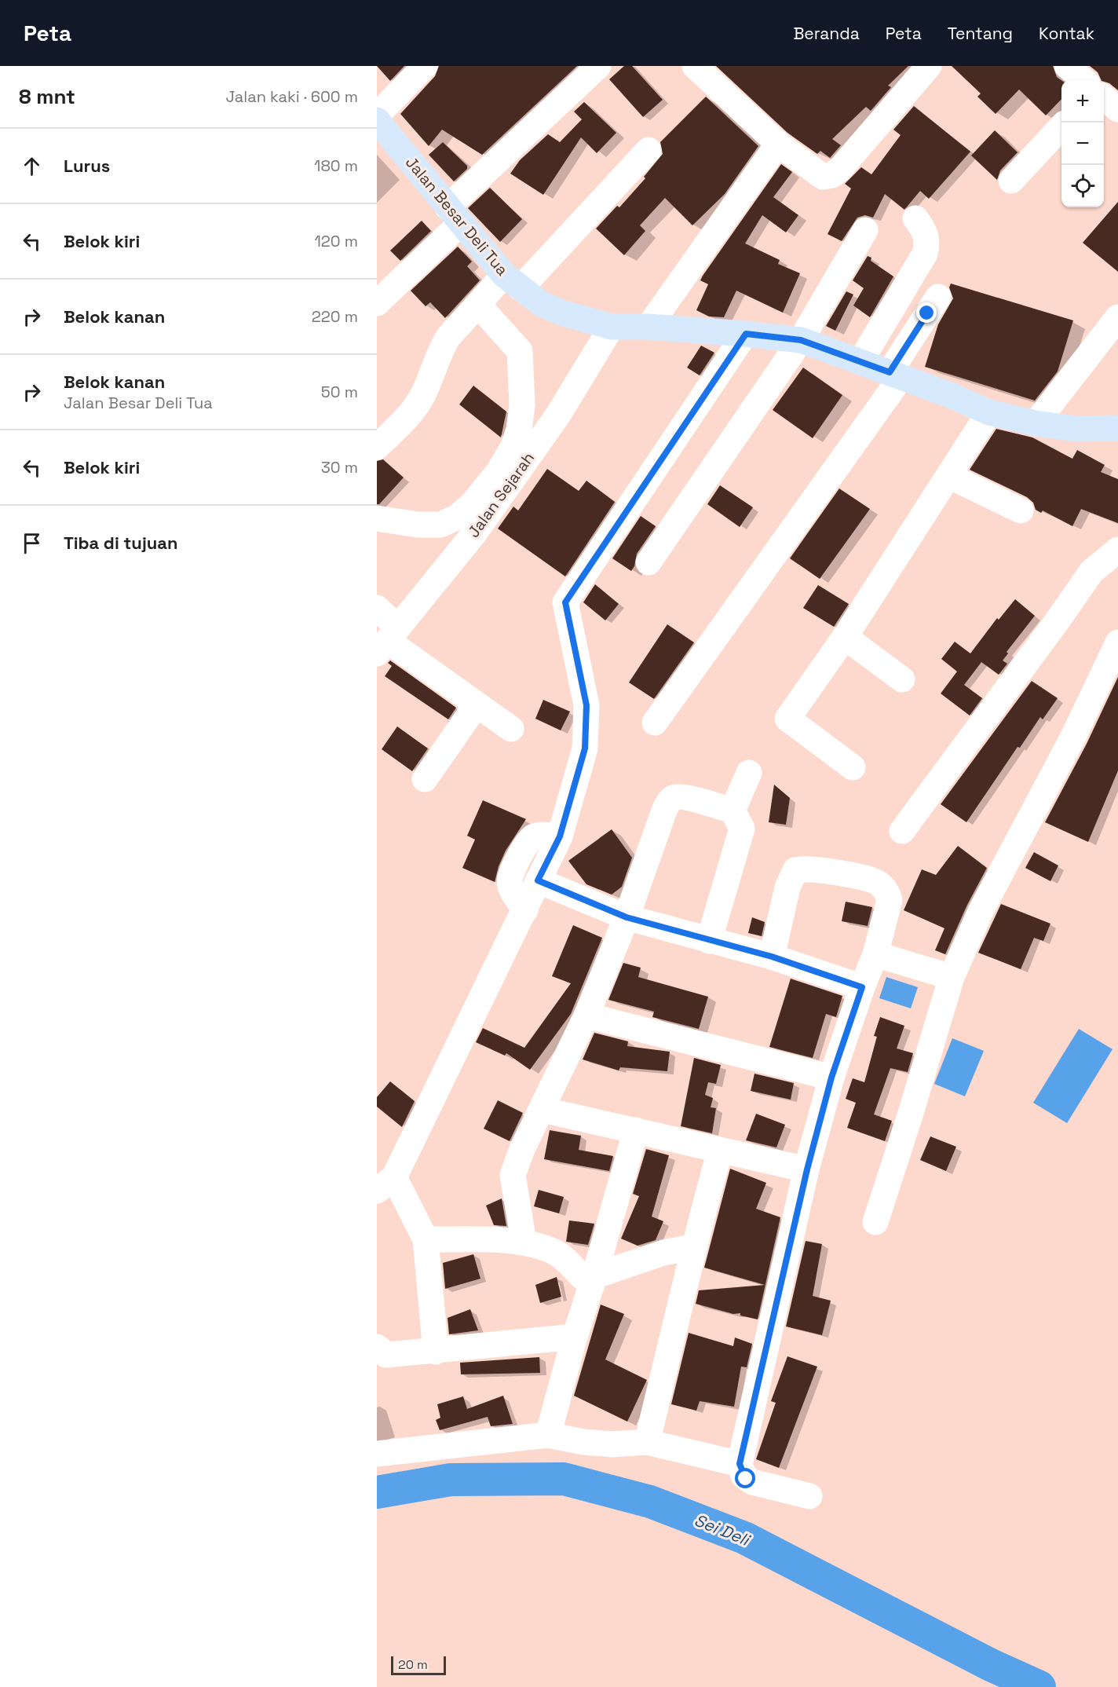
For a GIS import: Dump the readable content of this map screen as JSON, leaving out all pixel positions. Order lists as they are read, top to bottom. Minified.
{"streets":{"main road":["Jalan Besar Deli Tua"],"street":["Jalan Sejarah"]},"crossings":[["Jalan Besar Deli Tua","Jalan Sejarah"]],"water":["Sei Deli"],"scale_bar":"20 m","page":{"header":"Peta","nav":["Beranda","Peta","Tentang","Kontak"],"heading":["8 mnt","Jalan kaki · 600 m"],"map_buttons":["+","−"],"list":[["Lurus","180 m"],["Belok kiri","120 m"],["Belok kanan","220 m"],["Belok kanan","Jalan Besar Deli Tua","50 m"],["Belok kiri","30 m"],"Tiba di tujuan"],"scale":"20 m"}}
